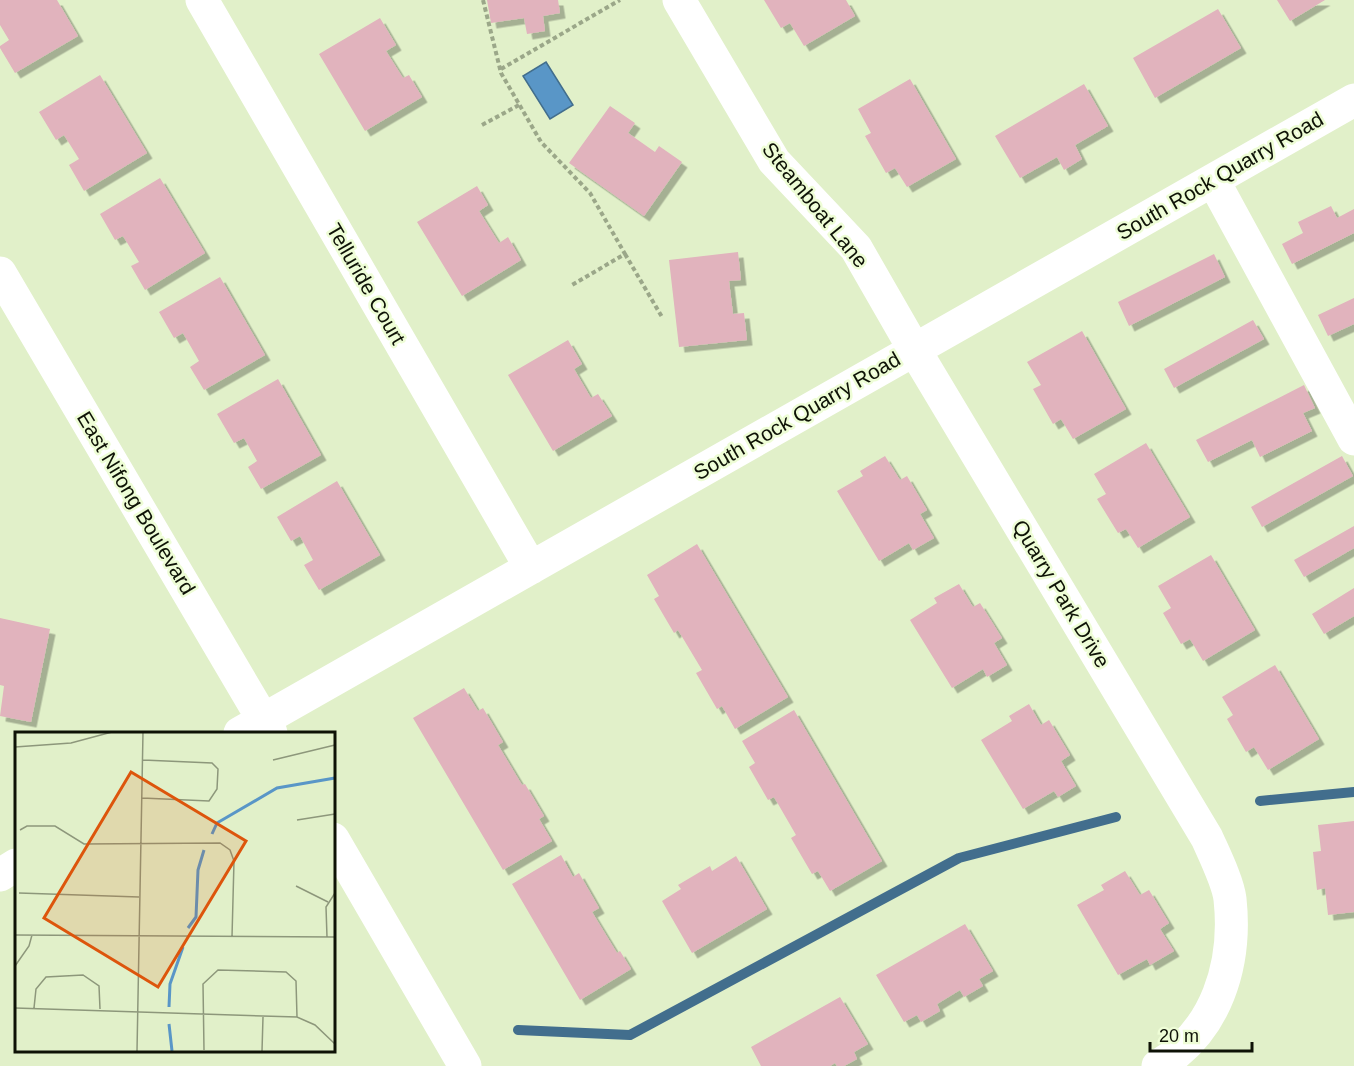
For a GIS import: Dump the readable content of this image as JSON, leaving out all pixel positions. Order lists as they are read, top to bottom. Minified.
{"streets":{"street":["South Rock Quarry Road","Steamboat Lane","Telluride Court","East Nifong Boulevard","Quarry Park Drive"]},"crossings":[["South Rock Quarry Road","Steamboat Lane"],["South Rock Quarry Road","Telluride Court"],["South Rock Quarry Road","East Nifong Boulevard"],["South Rock Quarry Road","Quarry Park Drive"],["Steamboat Lane","Quarry Park Drive"]],"scale_bar":"20 m"}
